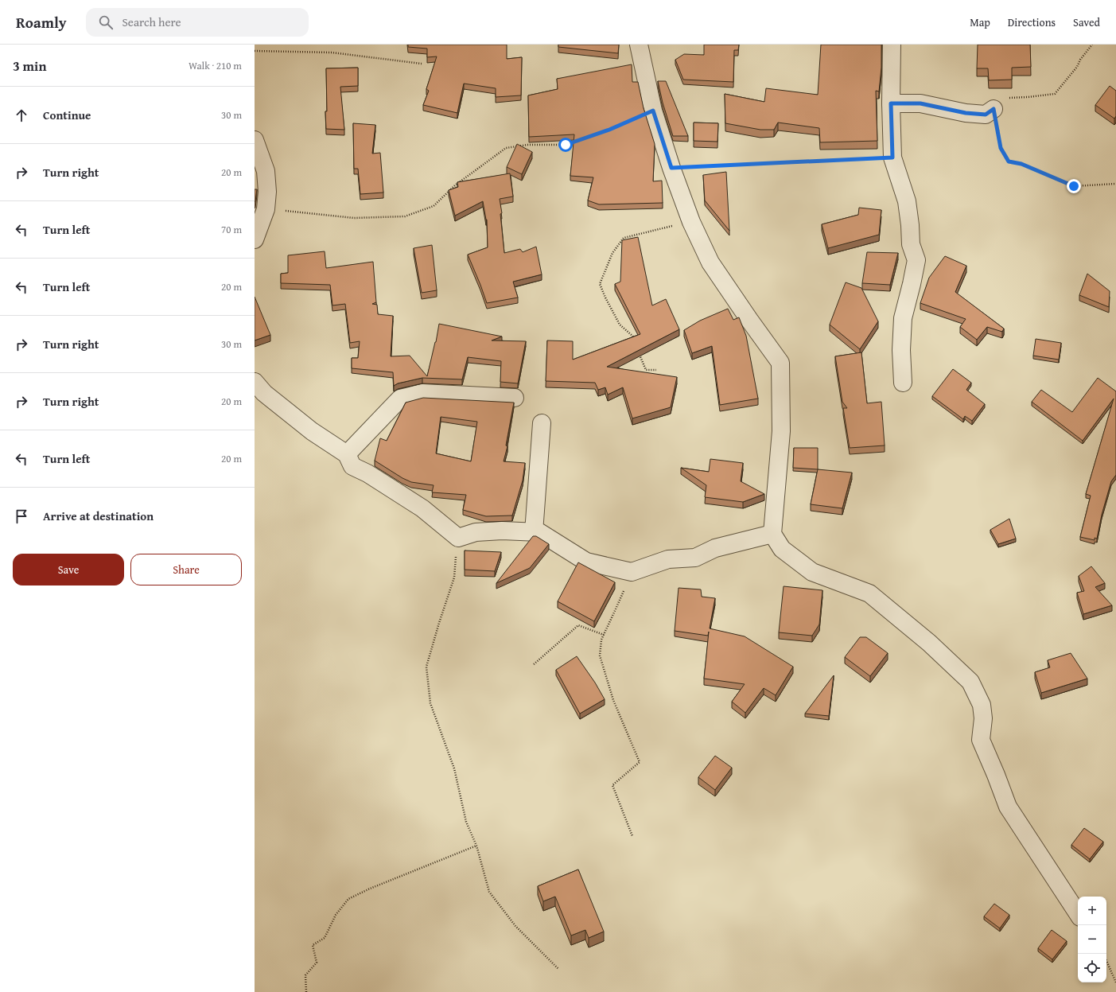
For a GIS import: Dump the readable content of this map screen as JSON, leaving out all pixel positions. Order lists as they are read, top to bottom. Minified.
{"page":{"header":"Roamly","search":"Search here","nav":["Map","Directions","Saved"],"heading":["3 min","Walk · 210 m"],"list":[["Continue","30 m"],["Turn right","20 m"],["Turn left","70 m"],["Turn left","20 m"],["Turn right","30 m"],["Turn right","20 m"],["Turn left","20 m"],"Arrive at destination"],"buttons":["Save","Share"],"map_buttons":["+","−"]}}
